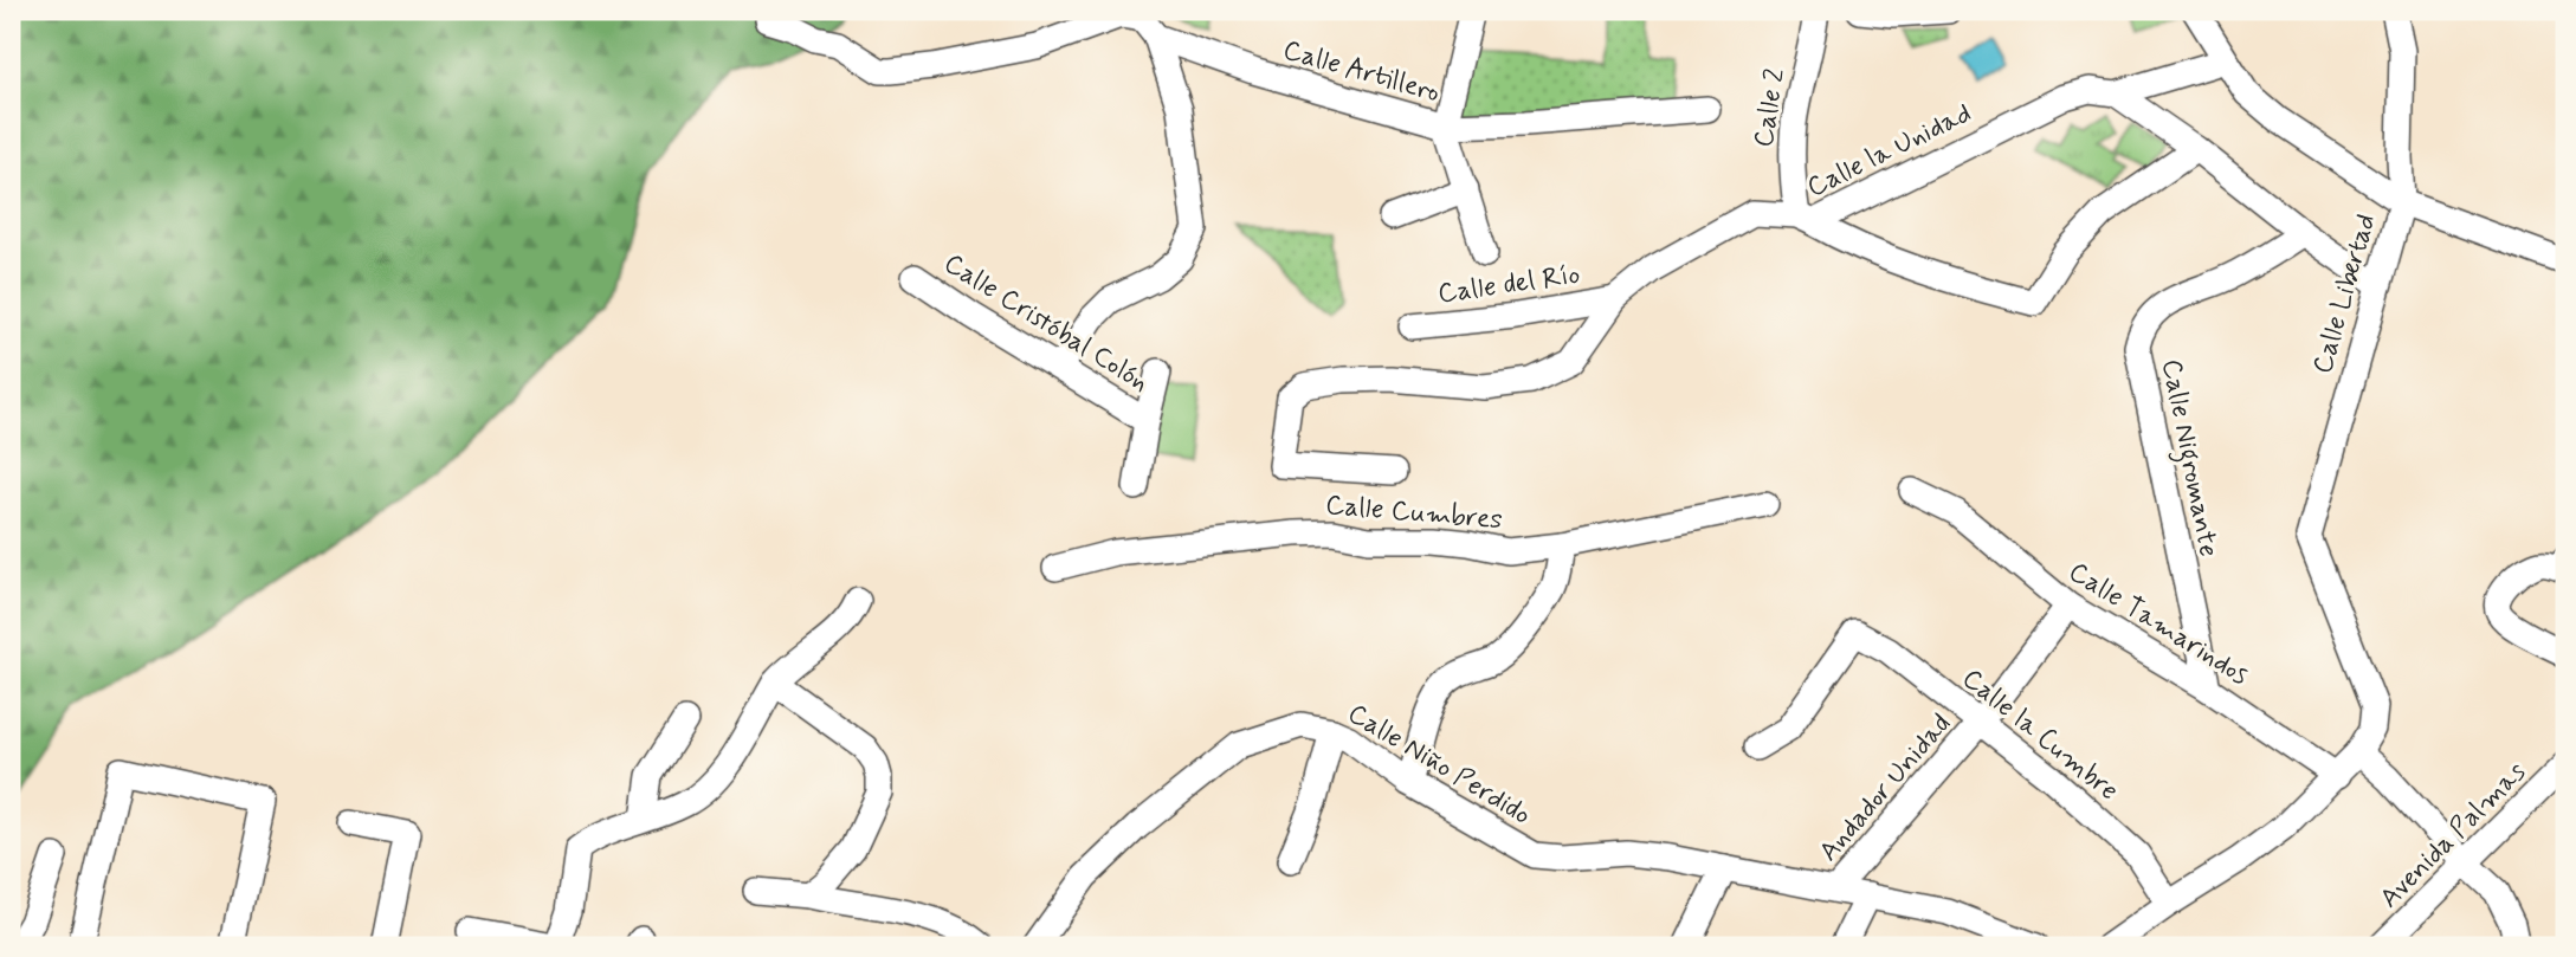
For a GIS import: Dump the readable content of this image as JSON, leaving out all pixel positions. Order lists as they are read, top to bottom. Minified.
{"streets":{"street":["Calle Artillero","Calle 2","Calle la Unidad","Calle del Río","Calle Libertad","Calle Cristóbal Colón","Calle Nigromante","Calle Cumbres","Calle Tamarindos","Calle la Cumbre","Calle Niño Perdido","Andador Unidad","Avenida Palmas"]},"crossings":[["Calle 2","Calle la Unidad"],["Calle la Unidad","Calle del Río"],["Calle la Unidad","Calle Libertad"],["Calle Nigromante","Calle Tamarindos"],["Calle Tamarindos","Andador Unidad"],["Calle la Cumbre","Andador Unidad"],["Calle Niño Perdido","Andador Unidad"]]}
